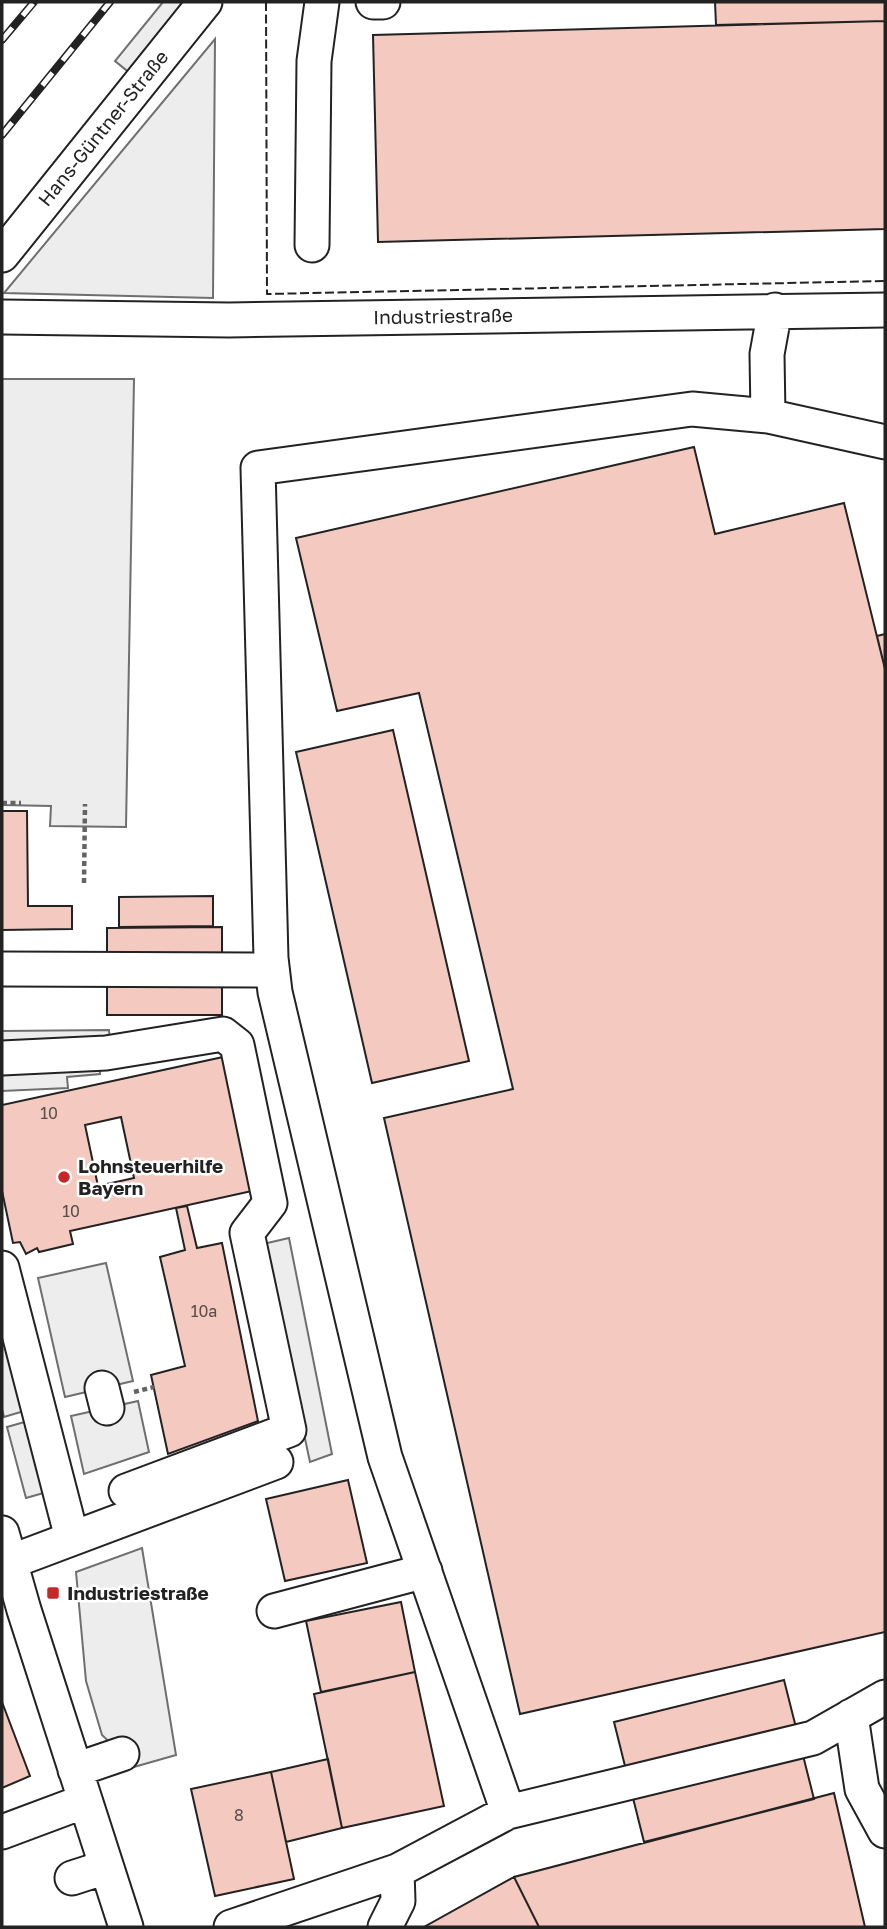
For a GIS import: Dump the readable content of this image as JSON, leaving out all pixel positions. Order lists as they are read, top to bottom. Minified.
{"streets":{"street":["Hans-Güntner-Straße","Industriestraße"]},"places":{"other":["Lohnsteuerhilfe Bayern"],"transit":["Industriestraße"]},"house_numbers":["10","10","10a","8"]}
